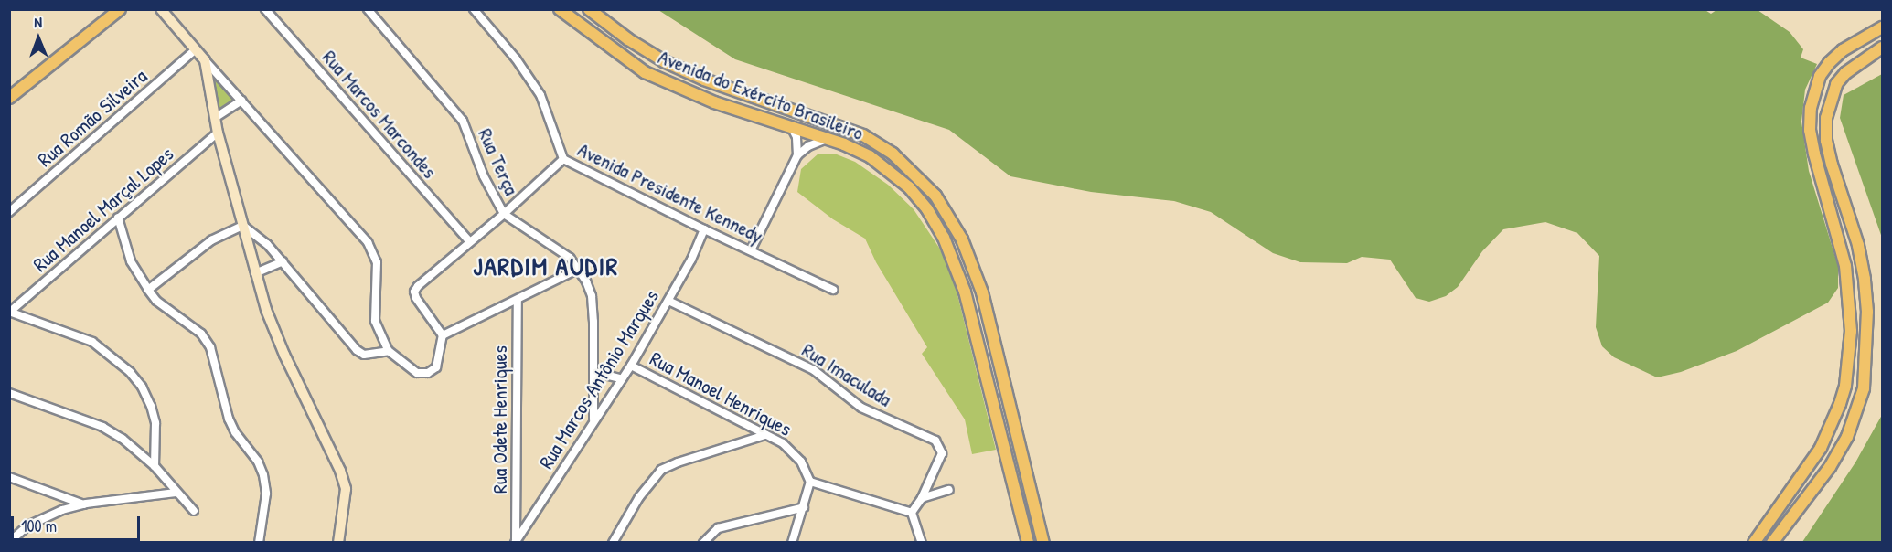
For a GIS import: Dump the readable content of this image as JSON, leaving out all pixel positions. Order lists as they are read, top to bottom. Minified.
{"streets":{"main road":["Avenida do Exército Brasileiro"],"street":["Rua Marcos Marcondes","Rua Romão Silveira","Rua Terça","Avenida Presidente Kennedy","Rua Manoel Marçal Lopes","Rua Imaculada","Rua Marcos Antônio Marques","Rua Manoel Henriques","Rua Odete Henriques"]},"crossings":[["Rua Terça","Rua Marcos Antônio Marques"],["Avenida Presidente Kennedy","Rua Marcos Antônio Marques"],["Rua Imaculada","Rua Marcos Antônio Marques"],["Rua Marcos Antônio Marques","Rua Manoel Henriques"],["Rua Marcos Antônio Marques","Rua Odete Henriques"]],"districts":["JARDIM AUDIR"],"scale_bar":"100 m","north":"top"}
